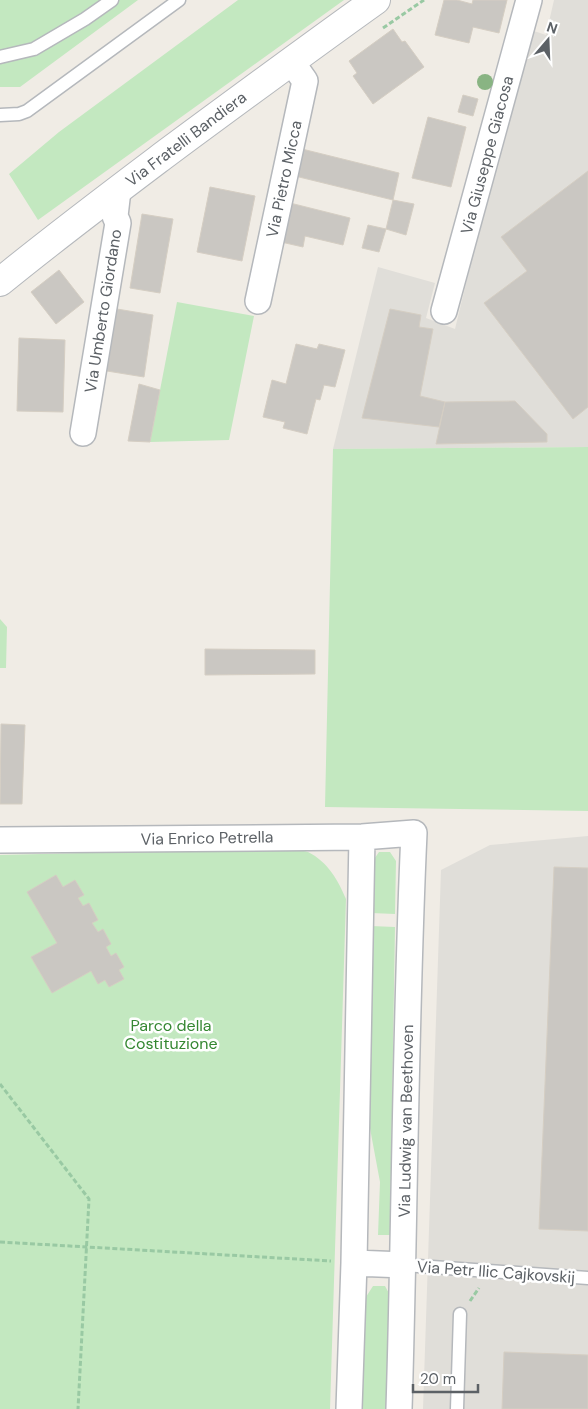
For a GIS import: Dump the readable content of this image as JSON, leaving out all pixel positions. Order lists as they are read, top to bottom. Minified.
{"streets":{"street":["Via Fratelli Bandiera","Via Giuseppe Giacosa","Via Pietro Micca","Via Umberto Giordano","Via Enrico Petrella","Via Ludwig van Beethoven"],"lane":["Via Petr Ilic Cajkovskij"]},"crossings":[["Via Fratelli Bandiera","Via Pietro Micca"],["Via Fratelli Bandiera","Via Umberto Giordano"],["Via Enrico Petrella","Via Ludwig van Beethoven"],["Via Ludwig van Beethoven","Via Petr Ilic Cajkovskij"]],"parks":["Parco della Costituzione"],"scale_bar":"20 m","north":"top"}
